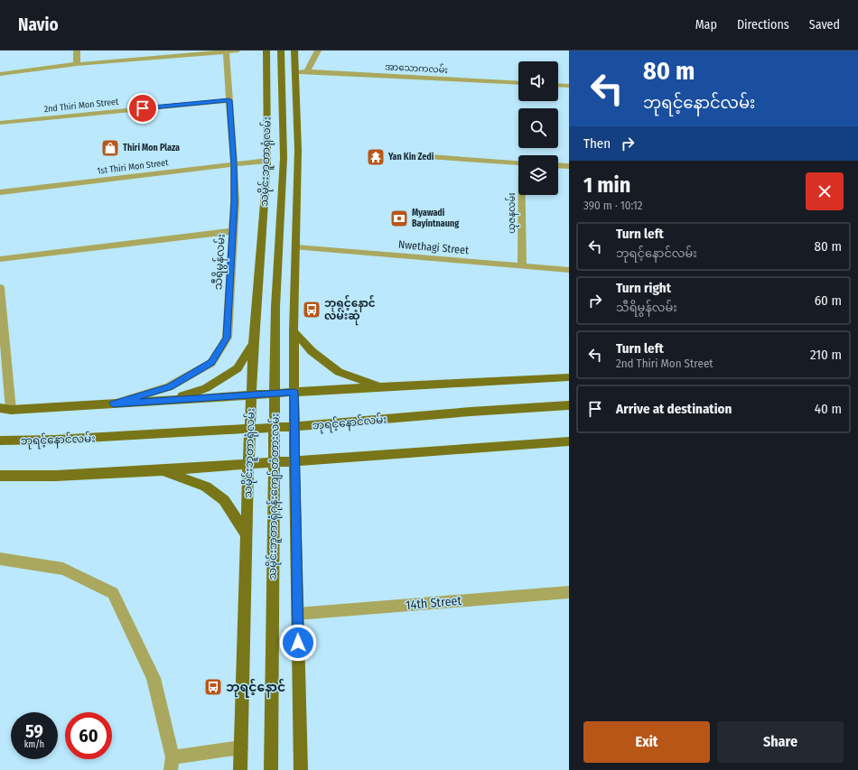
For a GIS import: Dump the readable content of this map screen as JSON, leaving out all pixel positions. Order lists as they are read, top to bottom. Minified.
{"streets":{"main road":["သမိုင်းဘူတာရုံလမ်း","ဘုရင့်နောင်လမ်း","သမိုင်းဘူတာရုံဂုန်းကျော်တံတားလမ်း"],"street":["အာသောကလမ်း","2nd Thiri Mon Street","1st Thiri Mon Street","ယုဇနလမ်း","Nwethagi Street","သီရိမွန်လမ်း","14th Street"]},"crossings":[["2nd Thiri Mon Street","သီရိမွန်လမ်း"],["သမိုင်းဘူတာရုံလမ်း","1st Thiri Mon Street"],["1st Thiri Mon Street","သီရိမွန်လမ်း"],["ယုဇနလမ်း","Nwethagi Street"]],"places":{"shop":["Thiri Mon Plaza"],"temple":["Yan Kin Zedi"],"bank":["Myawadi Bayintnaung"],"bus stop":["ဘုရင့်နောင် လမ်းဆုံ","ဘုရင့်နောင်"]},"page":{"header":"Navio","nav":["Map","Directions","Saved"],"turn":["80 m","ဘုရင့်နောင်လမ်း"],"then":"Then","heading":["1 min","390 m · 10:12"],"list":[{"name":"Turn left","note":"ဘုရင့်နောင်လမ်း","value":"80 m"},{"name":"Turn right","note":"သီရိမွန်လမ်း","value":"60 m"},{"name":"Turn left","note":"2nd Thiri Mon Street","value":"210 m"},{"name":"Arrive at destination","value":"40 m"}],"speed":"59 km/h","limit":"60","buttons":["Exit","Share"]}}
